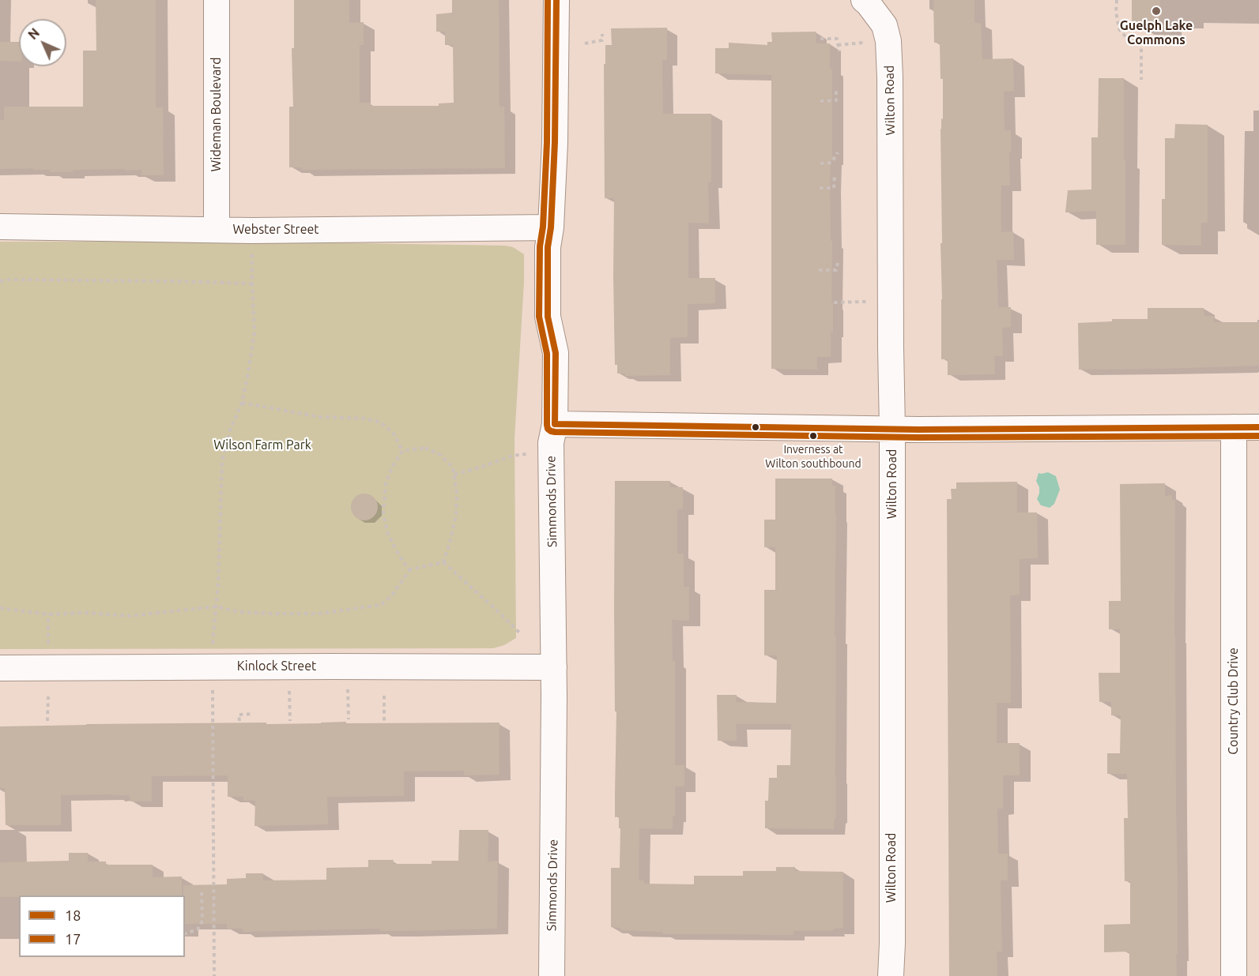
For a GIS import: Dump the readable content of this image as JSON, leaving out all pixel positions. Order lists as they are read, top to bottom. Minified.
{"streets":{"street":["Wilton Road","Wideman Boulevard","Webster Street","Simmonds Drive","Kinlock Street","Country Club Drive"]},"crossings":[["Wideman Boulevard","Webster Street"],["Webster Street","Simmonds Drive"],["Simmonds Drive","Kinlock Street"]],"parks":["Wilson Farm Park"],"places":["Guelph Lake Commons","Inverness at Wilton southbound"],"lines":["transit line 18","transit line 17"],"legend":["18","17"],"north":"top left"}
